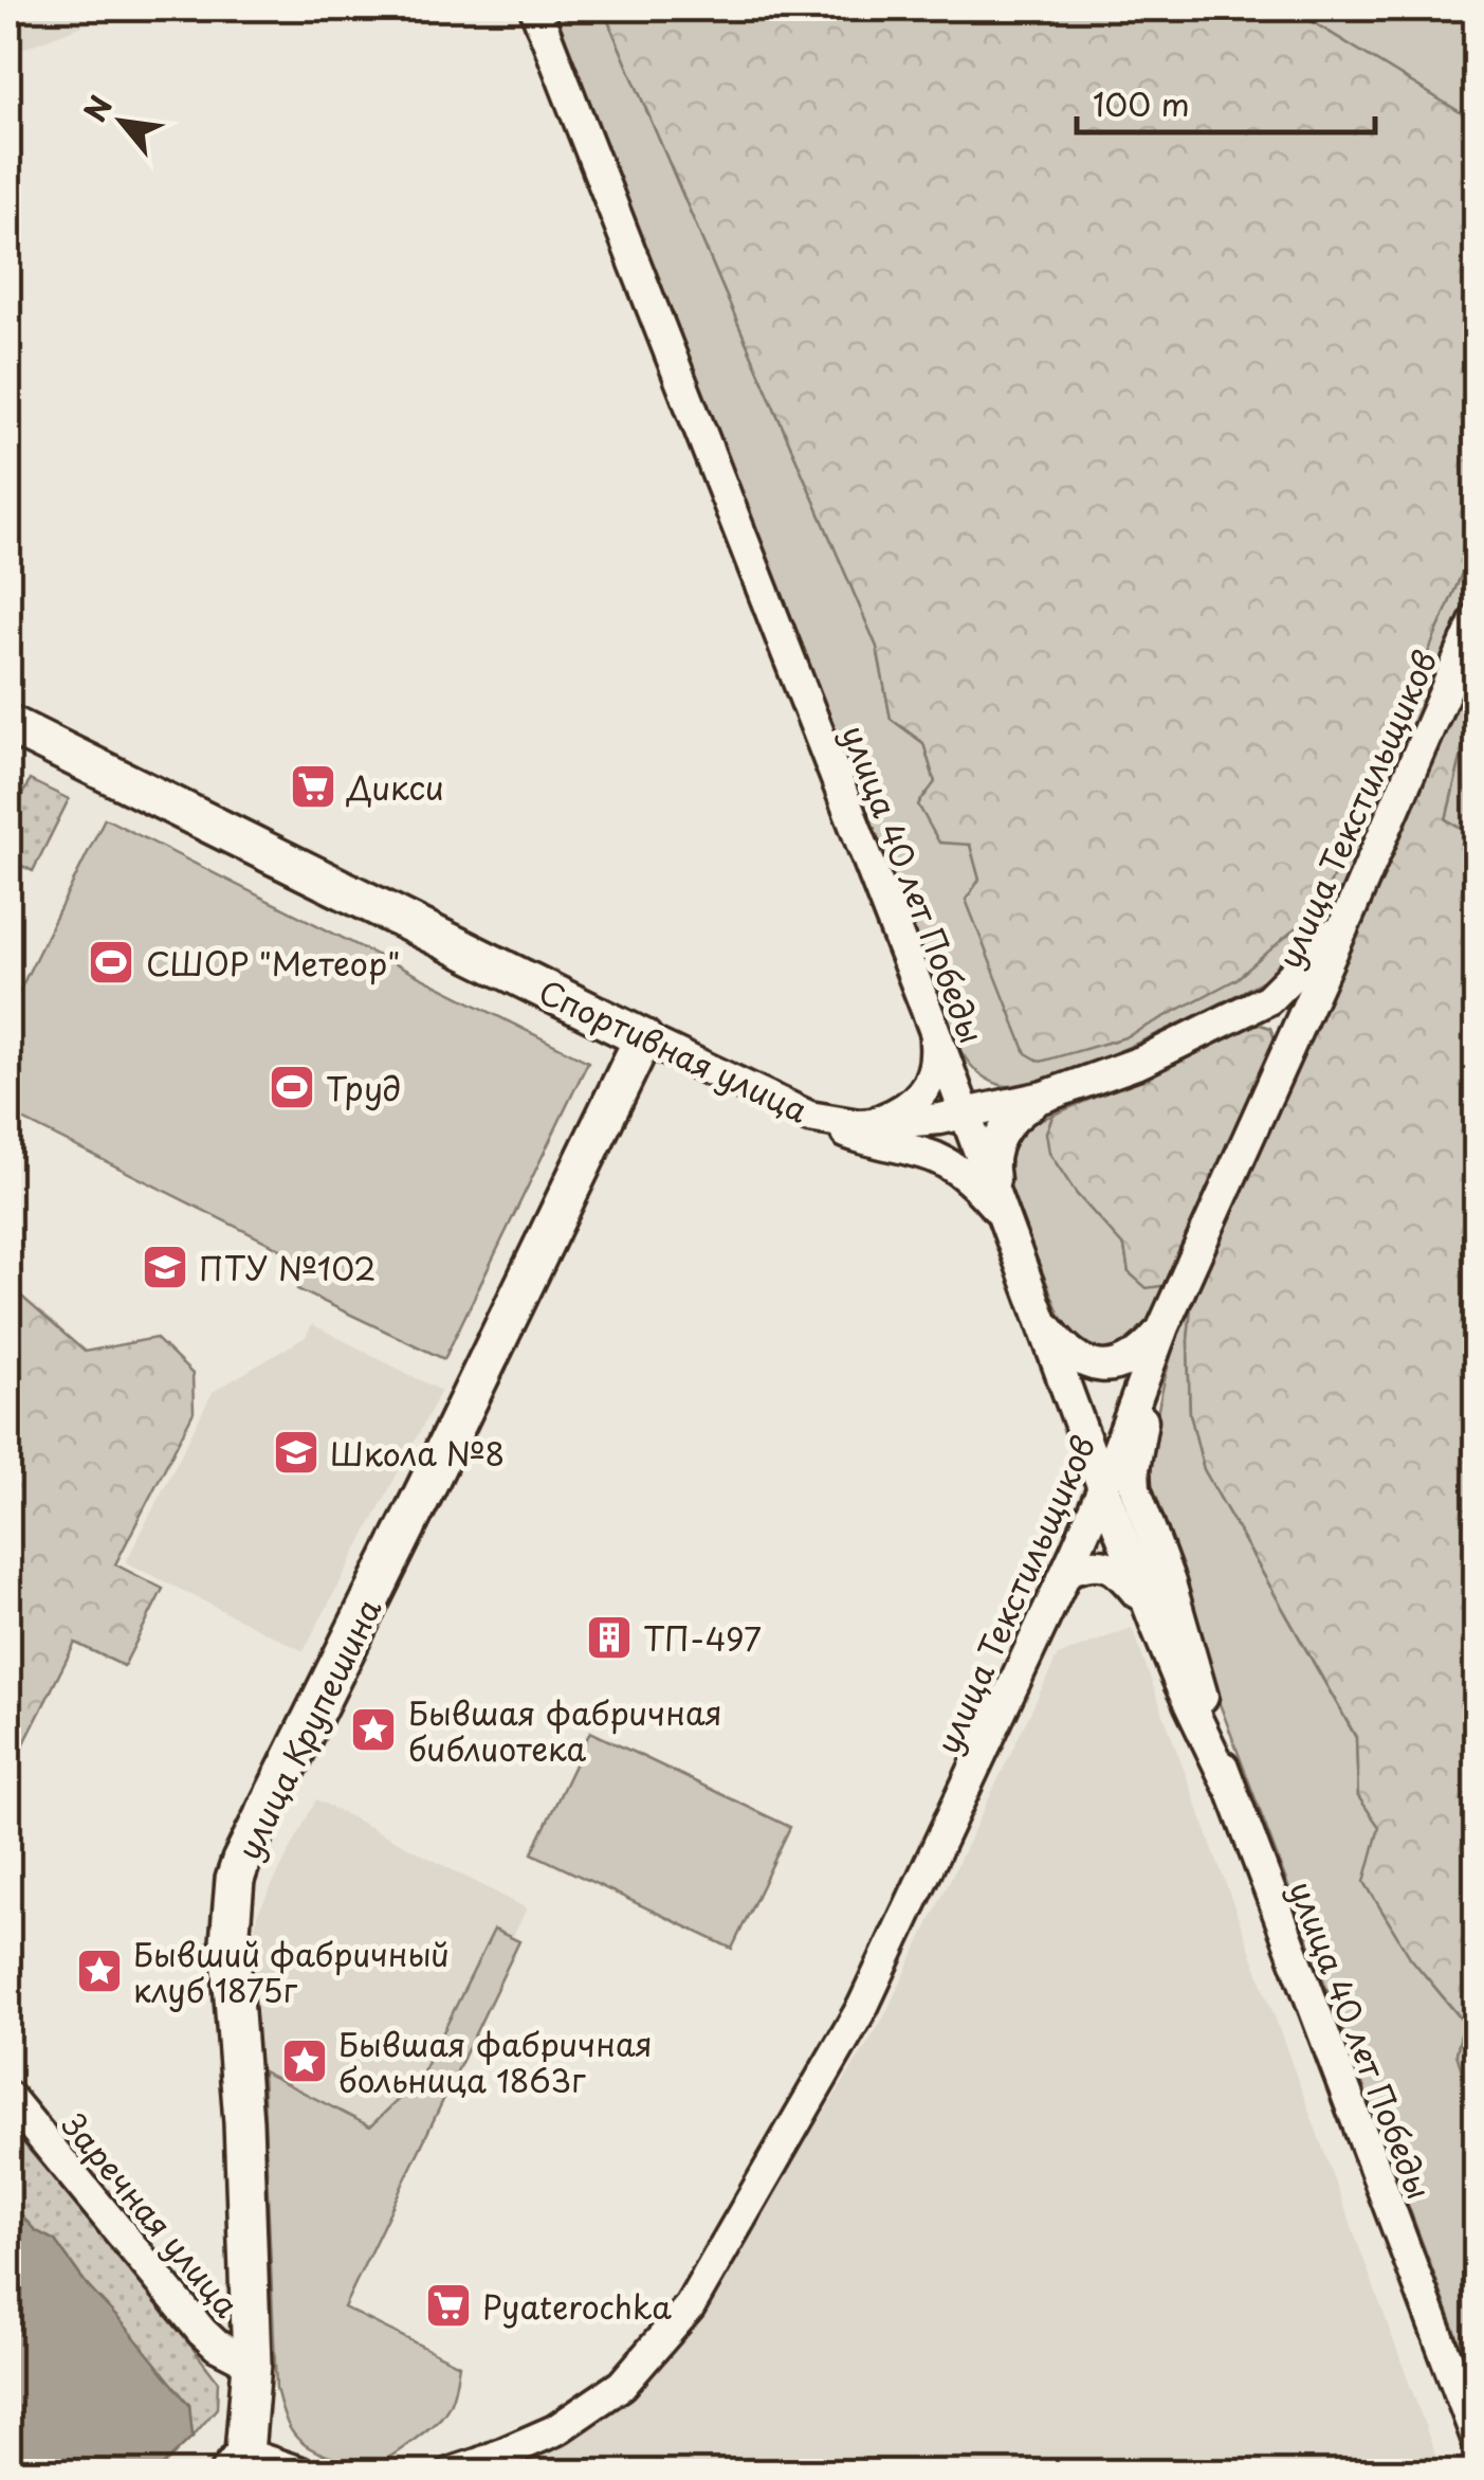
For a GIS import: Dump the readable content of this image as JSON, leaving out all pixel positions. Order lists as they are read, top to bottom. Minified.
{"streets":{"main road":["Спортивная улица","улица Крупешина"],"street":["улица Текстильщиков","улица 40 лет Победы","Заречная улица"]},"crossings":[["улица Текстильщиков","улица 40 лет Победы"],["улица Текстильщиков","Спортивная улица"],["улица 40 лет Победы","Спортивная улица"],["Спортивная улица","улица Крупешина"],["улица Крупешина","Заречная улица"]],"places":{"supermarket":["Дикси","Pyaterochka"],"sports":["СШОР \"Метеор\"","Труд"],"school or university":["ПТУ №102","Школа №8"],"building":["ТП-497"],"place":["Бывшая фабричная библиотека","Бывший фабричный клуб 1875г","Бывшая фабричная больница 1863г"]},"scale_bar":"100 m","north":"top left"}
